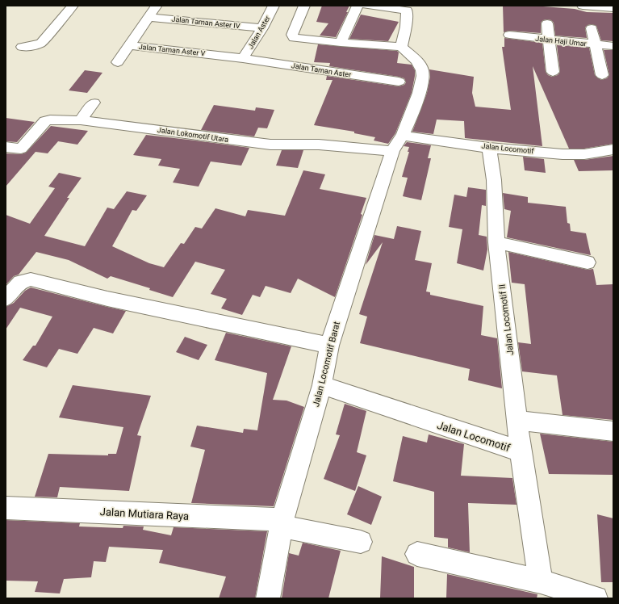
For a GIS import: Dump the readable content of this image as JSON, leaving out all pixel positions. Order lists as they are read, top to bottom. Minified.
{"streets":{"street":["Jalan Taman Aster IV","Jalan Aster","Jalan Haji Umar","Jalan Taman Aster V","Jalan Taman Aster","Jalan Lokomotif Utara","Jalan Locomotif","Jalan Locomotif II","Jalan Locomotif Barat","Jalan Mutiara Raya"]},"crossings":[["Jalan Taman Aster IV","Jalan Aster"],["Jalan Taman Aster IV","Jalan Taman Aster V"],["Jalan Aster","Jalan Taman Aster V"],["Jalan Aster","Jalan Taman Aster"],["Jalan Taman Aster V","Jalan Taman Aster"],["Jalan Lokomotif Utara","Jalan Locomotif"],["Jalan Lokomotif Utara","Jalan Locomotif Barat"],["Jalan Locomotif","Jalan Locomotif II"],["Jalan Locomotif","Jalan Locomotif Barat"],["Jalan Locomotif Barat","Jalan Mutiara Raya"]]}
